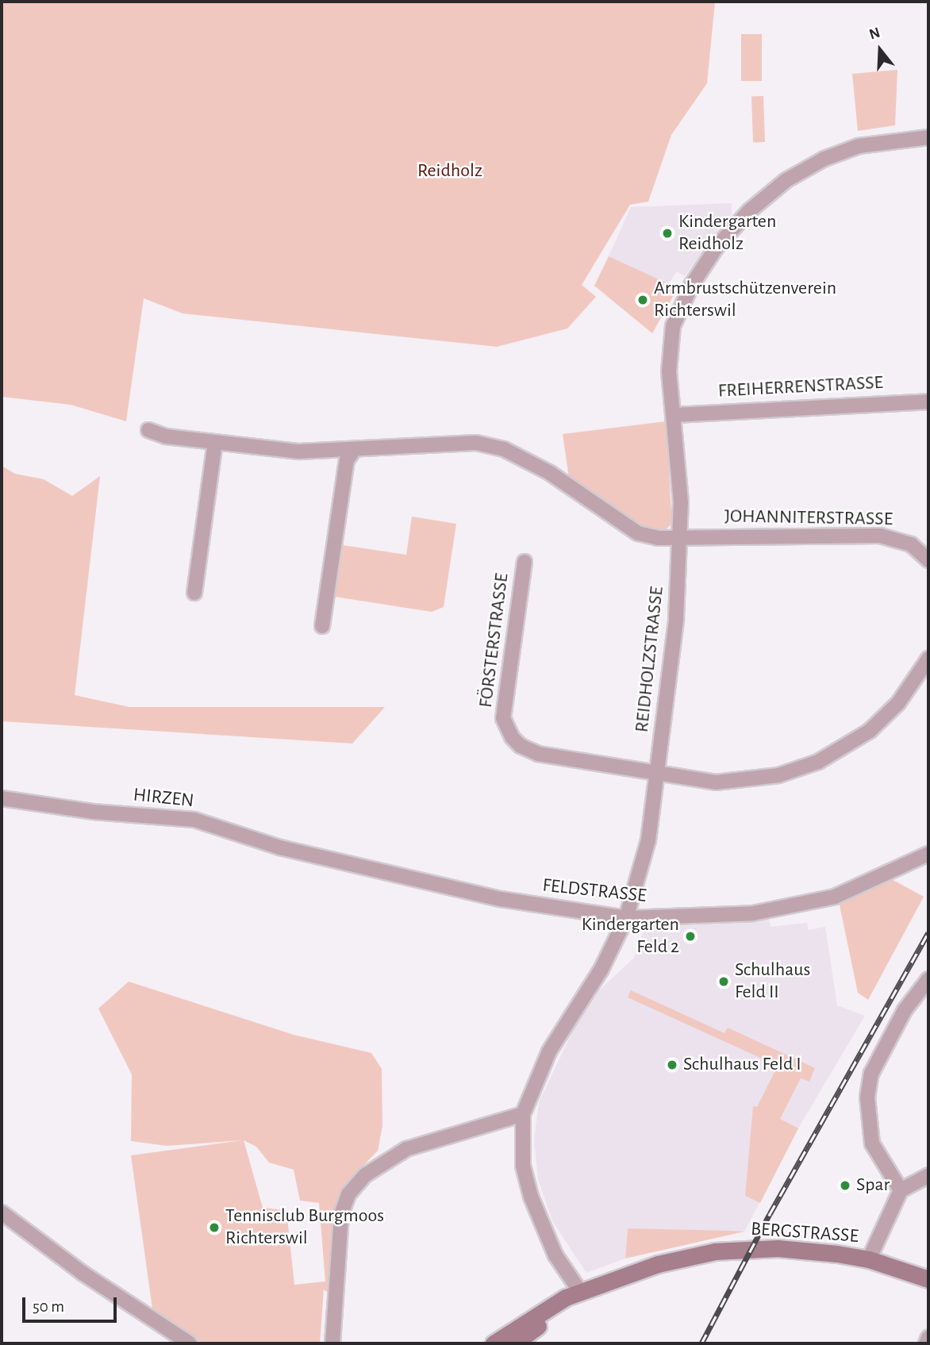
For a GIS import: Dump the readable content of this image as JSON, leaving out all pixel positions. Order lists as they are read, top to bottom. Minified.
{"streets":{"main road":["BERGSTRASSE"],"street":["FREIHERRENSTRASSE","JOHANNITERSTRASSE","FÖRSTERSTRASSE","REIDHOLZSTRASSE","HIRZEN","FELDSTRASSE"]},"crossings":[["FREIHERRENSTRASSE","REIDHOLZSTRASSE"],["JOHANNITERSTRASSE","REIDHOLZSTRASSE"],["FÖRSTERSTRASSE","REIDHOLZSTRASSE"],["REIDHOLZSTRASSE","FELDSTRASSE"],["REIDHOLZSTRASSE","BERGSTRASSE"],["HIRZEN","FELDSTRASSE"]],"parks":["Reidholz"],"places":["Kindergarten Reidholz","Armbrustschützenverein Richterswil","Kindergarten Feld 2","Schulhaus Feld II","Schulhaus Feld I","Spar","Tennisclub Burgmoos Richterswil"],"scale_bar":"50 m","north":"top"}
